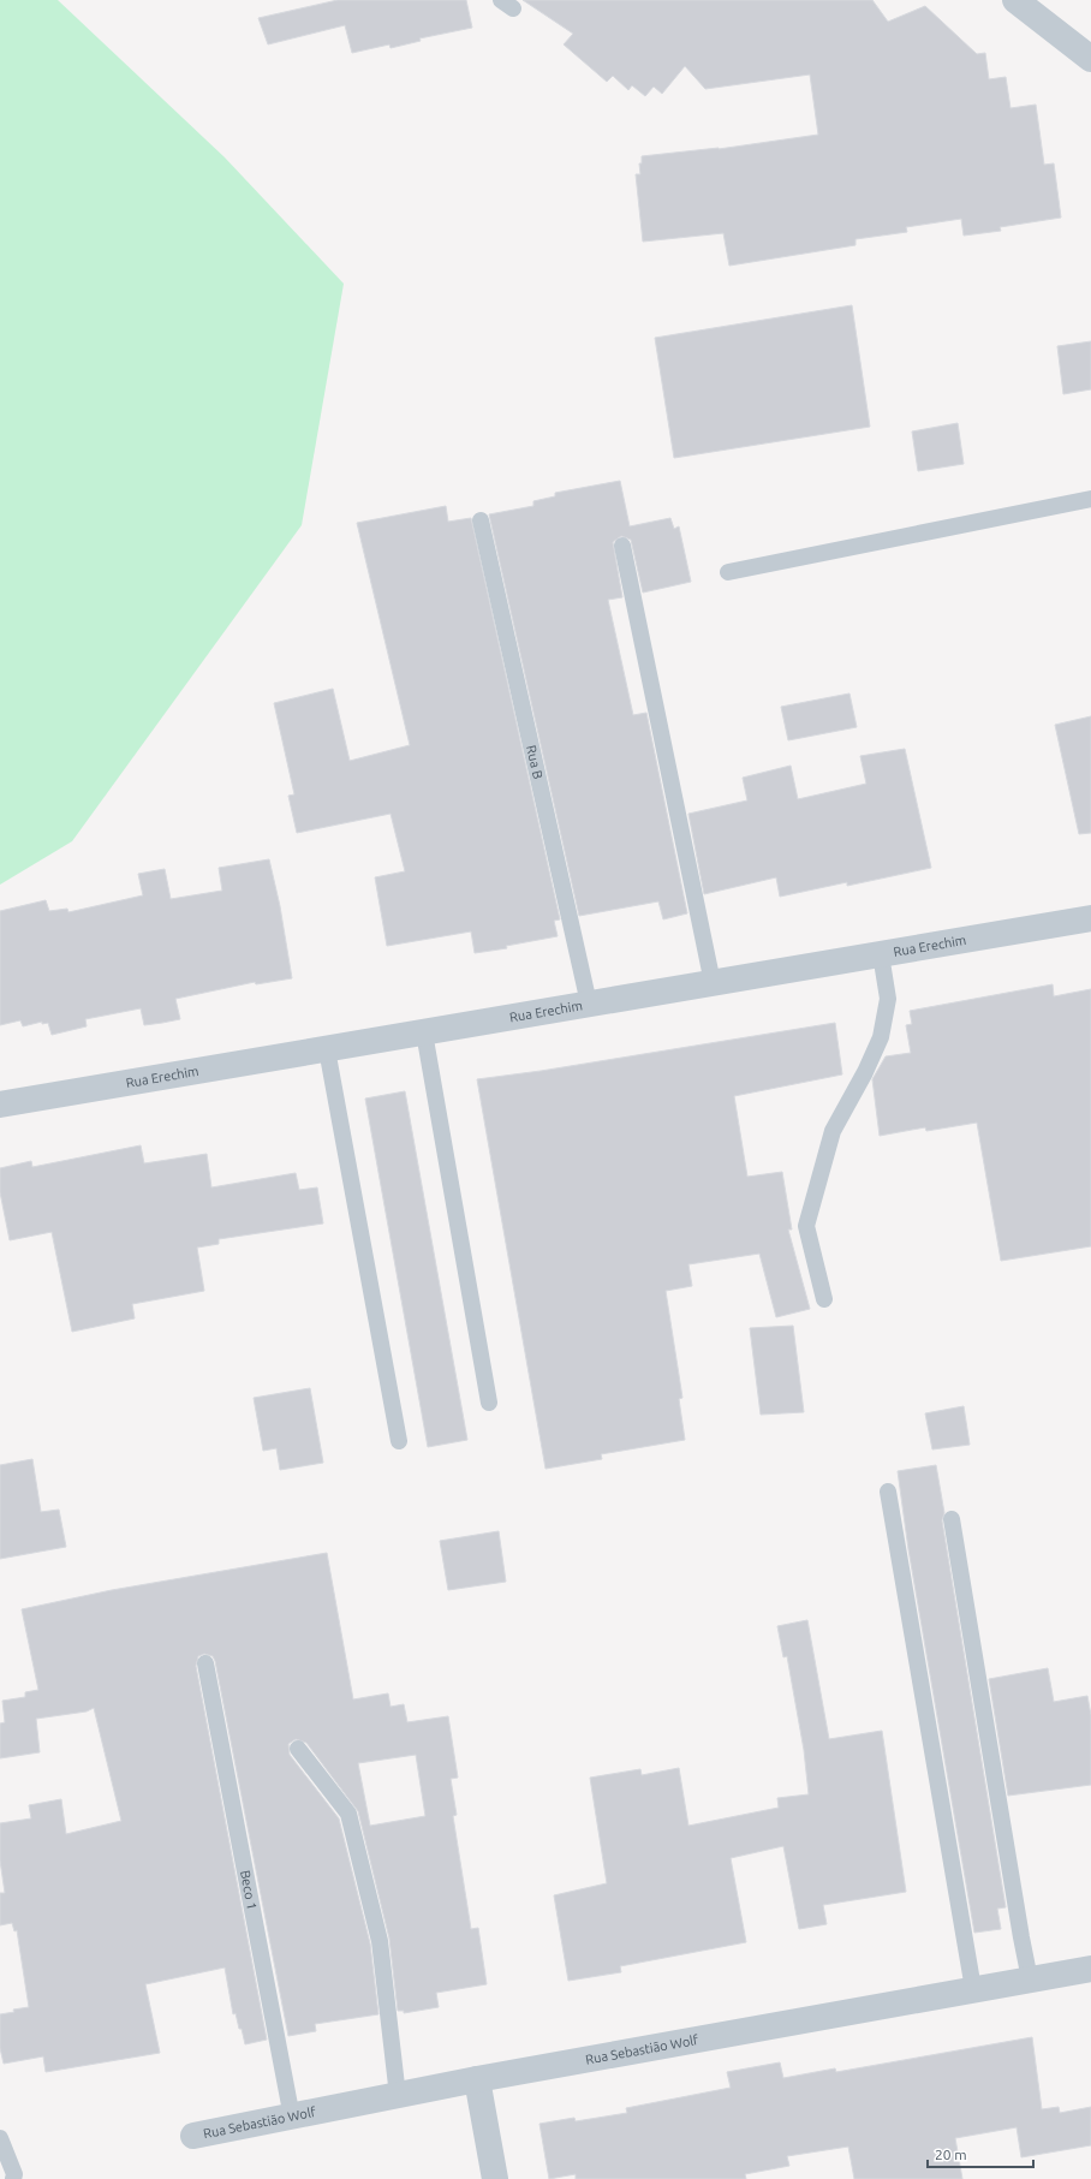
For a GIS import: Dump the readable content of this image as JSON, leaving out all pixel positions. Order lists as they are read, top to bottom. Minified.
{"streets":{"street":["Rua Erechim","Rua Sebastião Wolf"],"lane":["Rua B","Beco 1"]},"crossings":[["Rua B","Rua Erechim"],["Beco 1","Rua Sebastião Wolf"]],"scale_bar":"20 m"}
